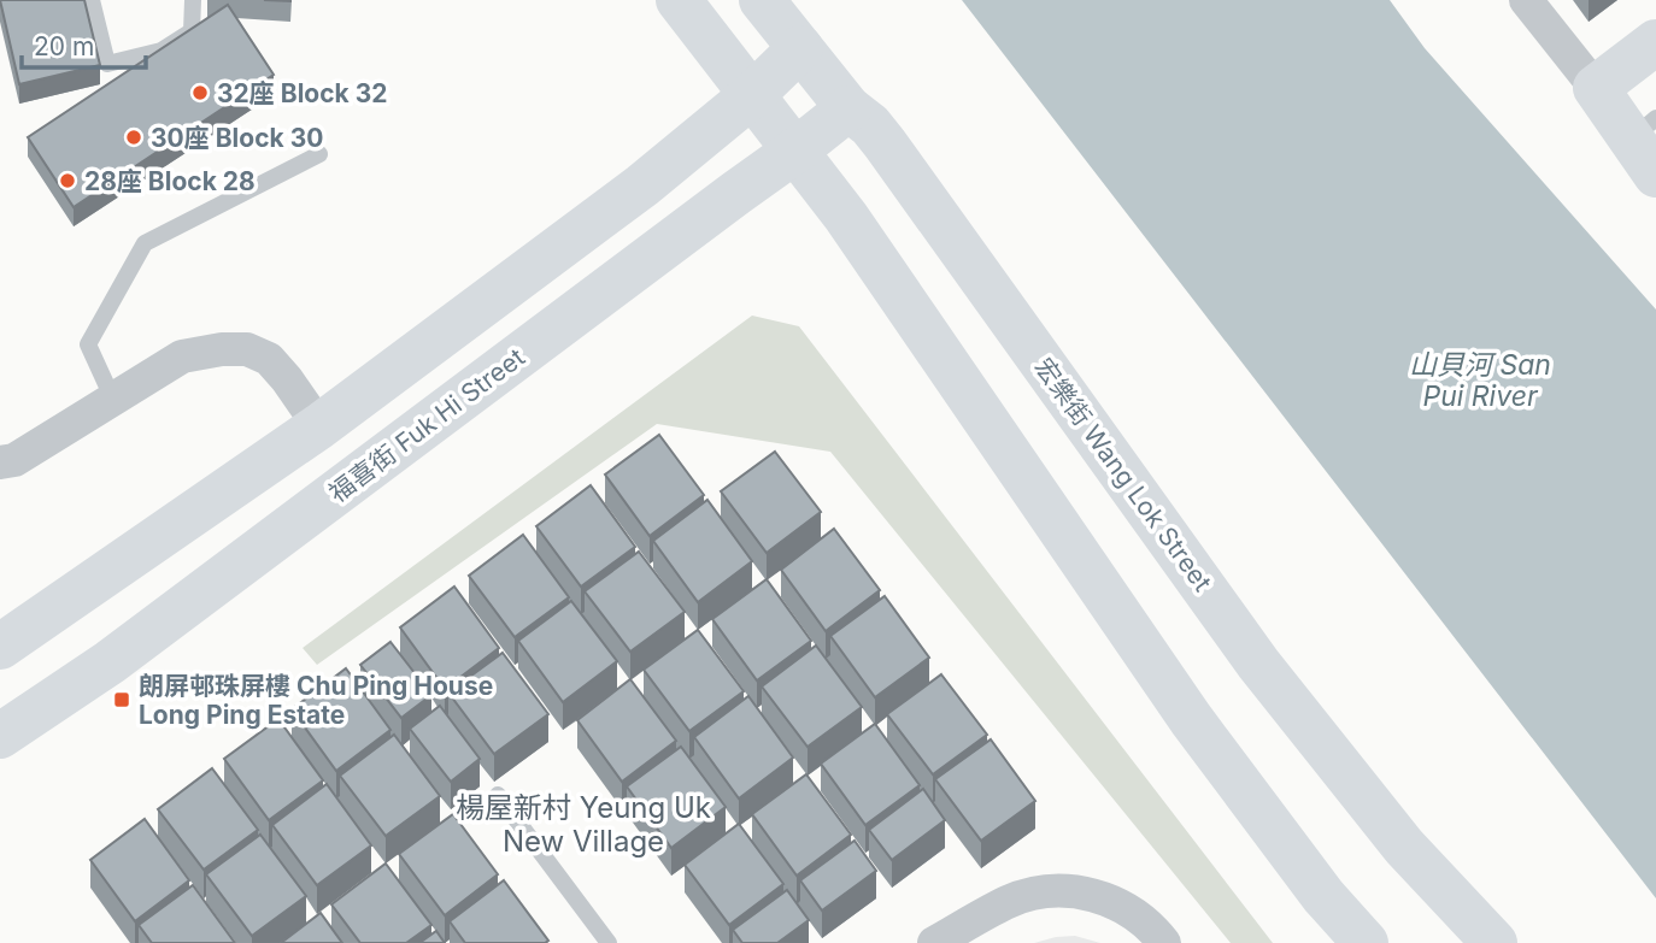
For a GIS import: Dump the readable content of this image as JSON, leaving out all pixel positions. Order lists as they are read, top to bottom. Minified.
{"streets":{"main road":["福喜街 Fuk Hi Street","宏樂街 Wang Lok Street"]},"crossings":[["福喜街 Fuk Hi Street","宏樂街 Wang Lok Street"]],"districts":["楊屋新村 Yeung Uk New Village"],"water":["山貝河 San Pui River"],"places":{"other":["32座 Block 32","30座 Block 30","28座 Block 28"],"transit":["朗屏邨珠屏樓 Chu Ping House Long Ping Estate"]},"scale_bar":"20 m"}
